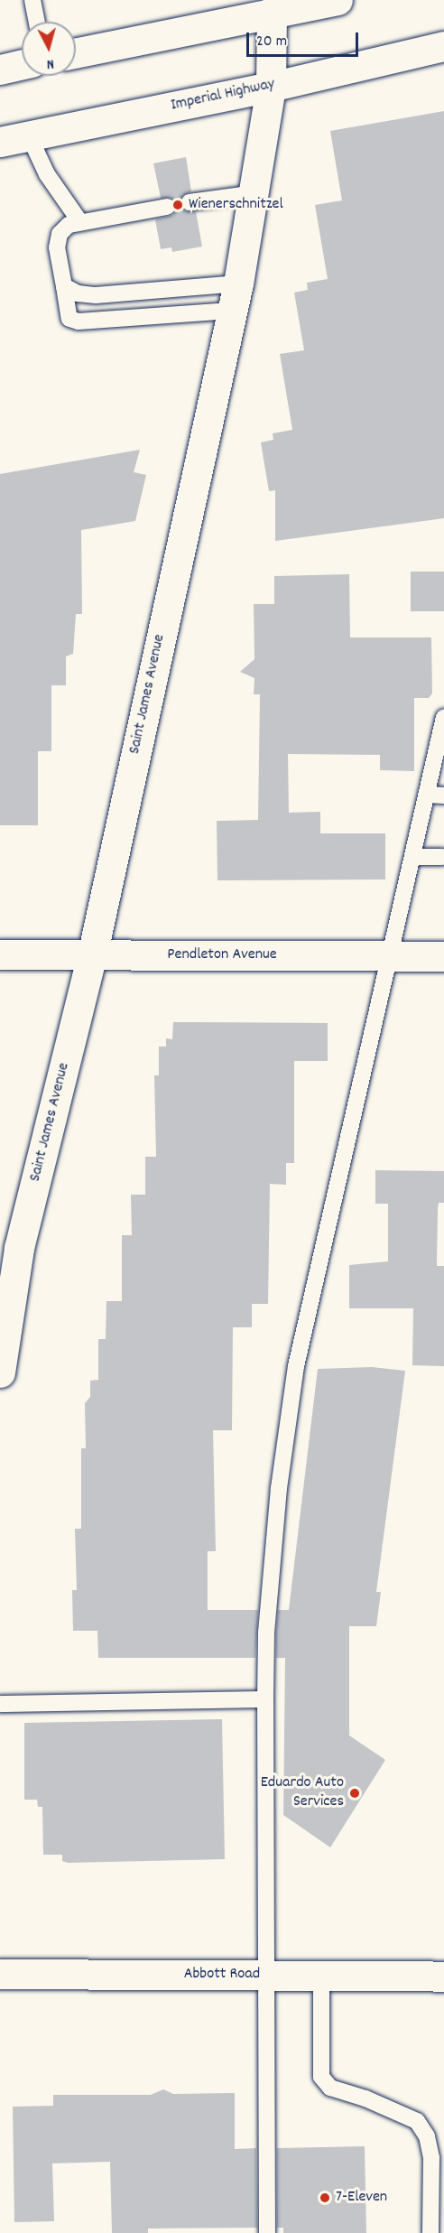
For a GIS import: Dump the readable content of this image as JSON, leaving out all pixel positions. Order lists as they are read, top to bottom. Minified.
{"streets":{"street":["Imperial Highway","Saint James Avenue","Pendleton Avenue","Abbott Road"]},"crossings":[["Imperial Highway","Saint James Avenue"],["Saint James Avenue","Pendleton Avenue"]],"places":["Wienerschnitzel","Eduardo Auto Services","7-Eleven"],"scale_bar":"20 m","north":"bottom"}
